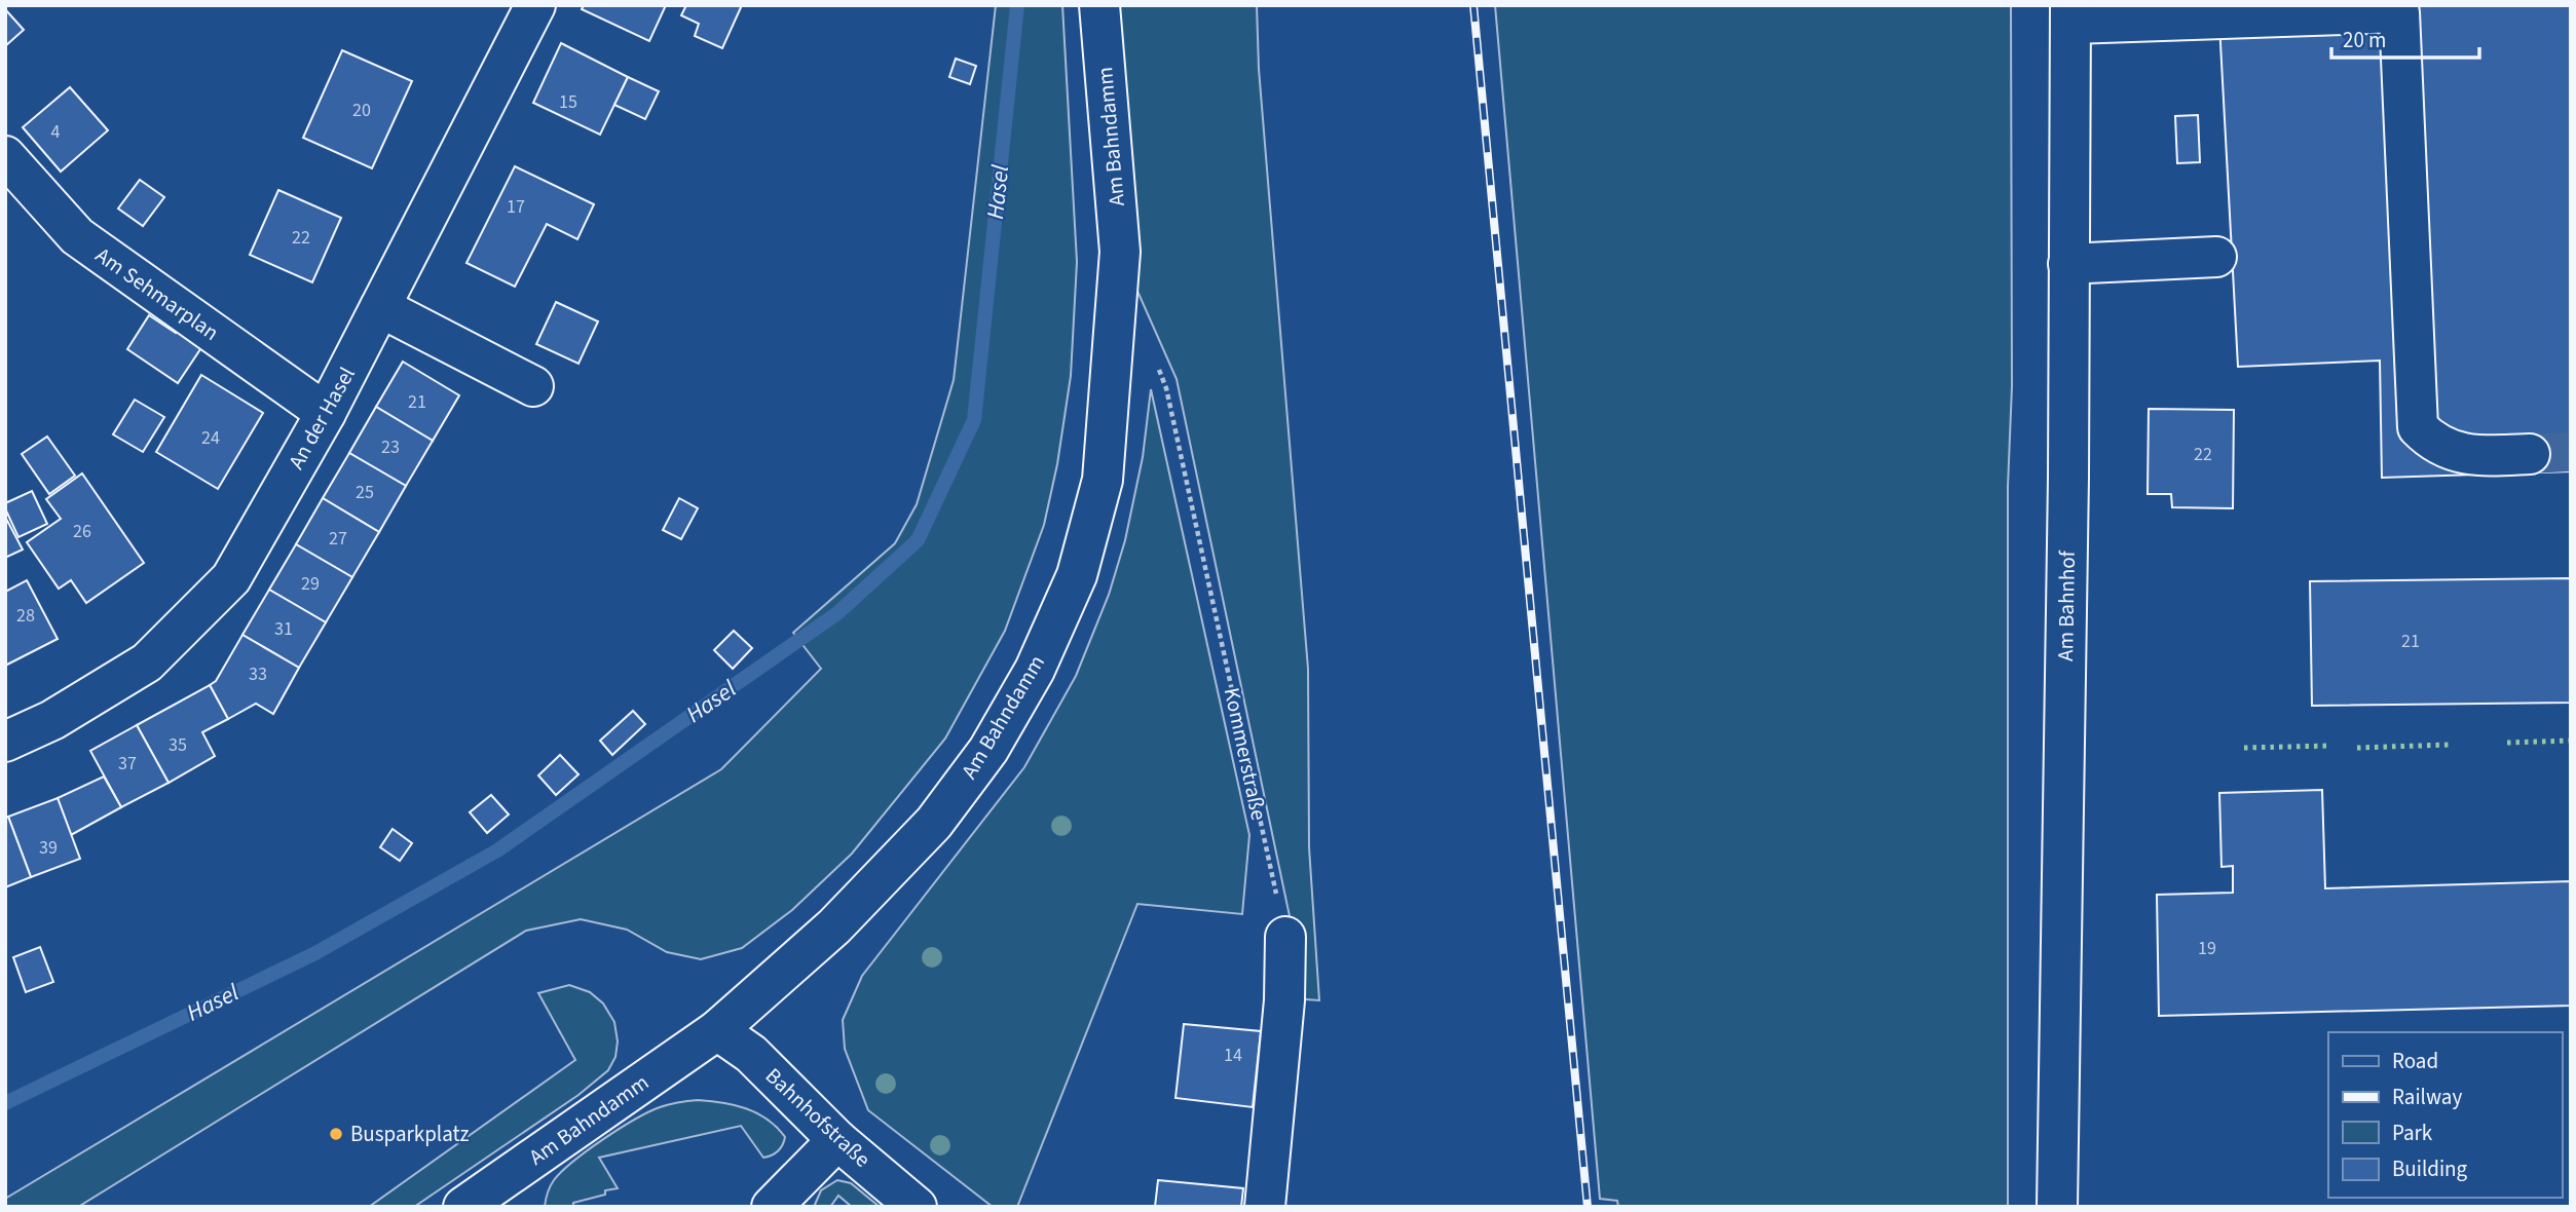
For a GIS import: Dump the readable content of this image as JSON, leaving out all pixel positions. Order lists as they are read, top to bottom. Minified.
{"streets":{"street":["Am Bahndamm","Am Sehmarplan","An der Hasel","Am Bahnhof","Bahnhofstraße"],"path":["Kommerstraße"]},"crossings":[["Am Bahndamm","Kommerstraße"],["Am Bahndamm","Bahnhofstraße"],["Am Sehmarplan","An der Hasel"]],"water":["Hasel"],"places":["Busparkplatz"],"house_numbers":["15","20","4","17","22","21","24","23","22","25","26","27","29","28","31","21","33","35","37","39","19","14"],"legend":["Road","Railway","Park","Building"],"scale_bar":"20 m"}
